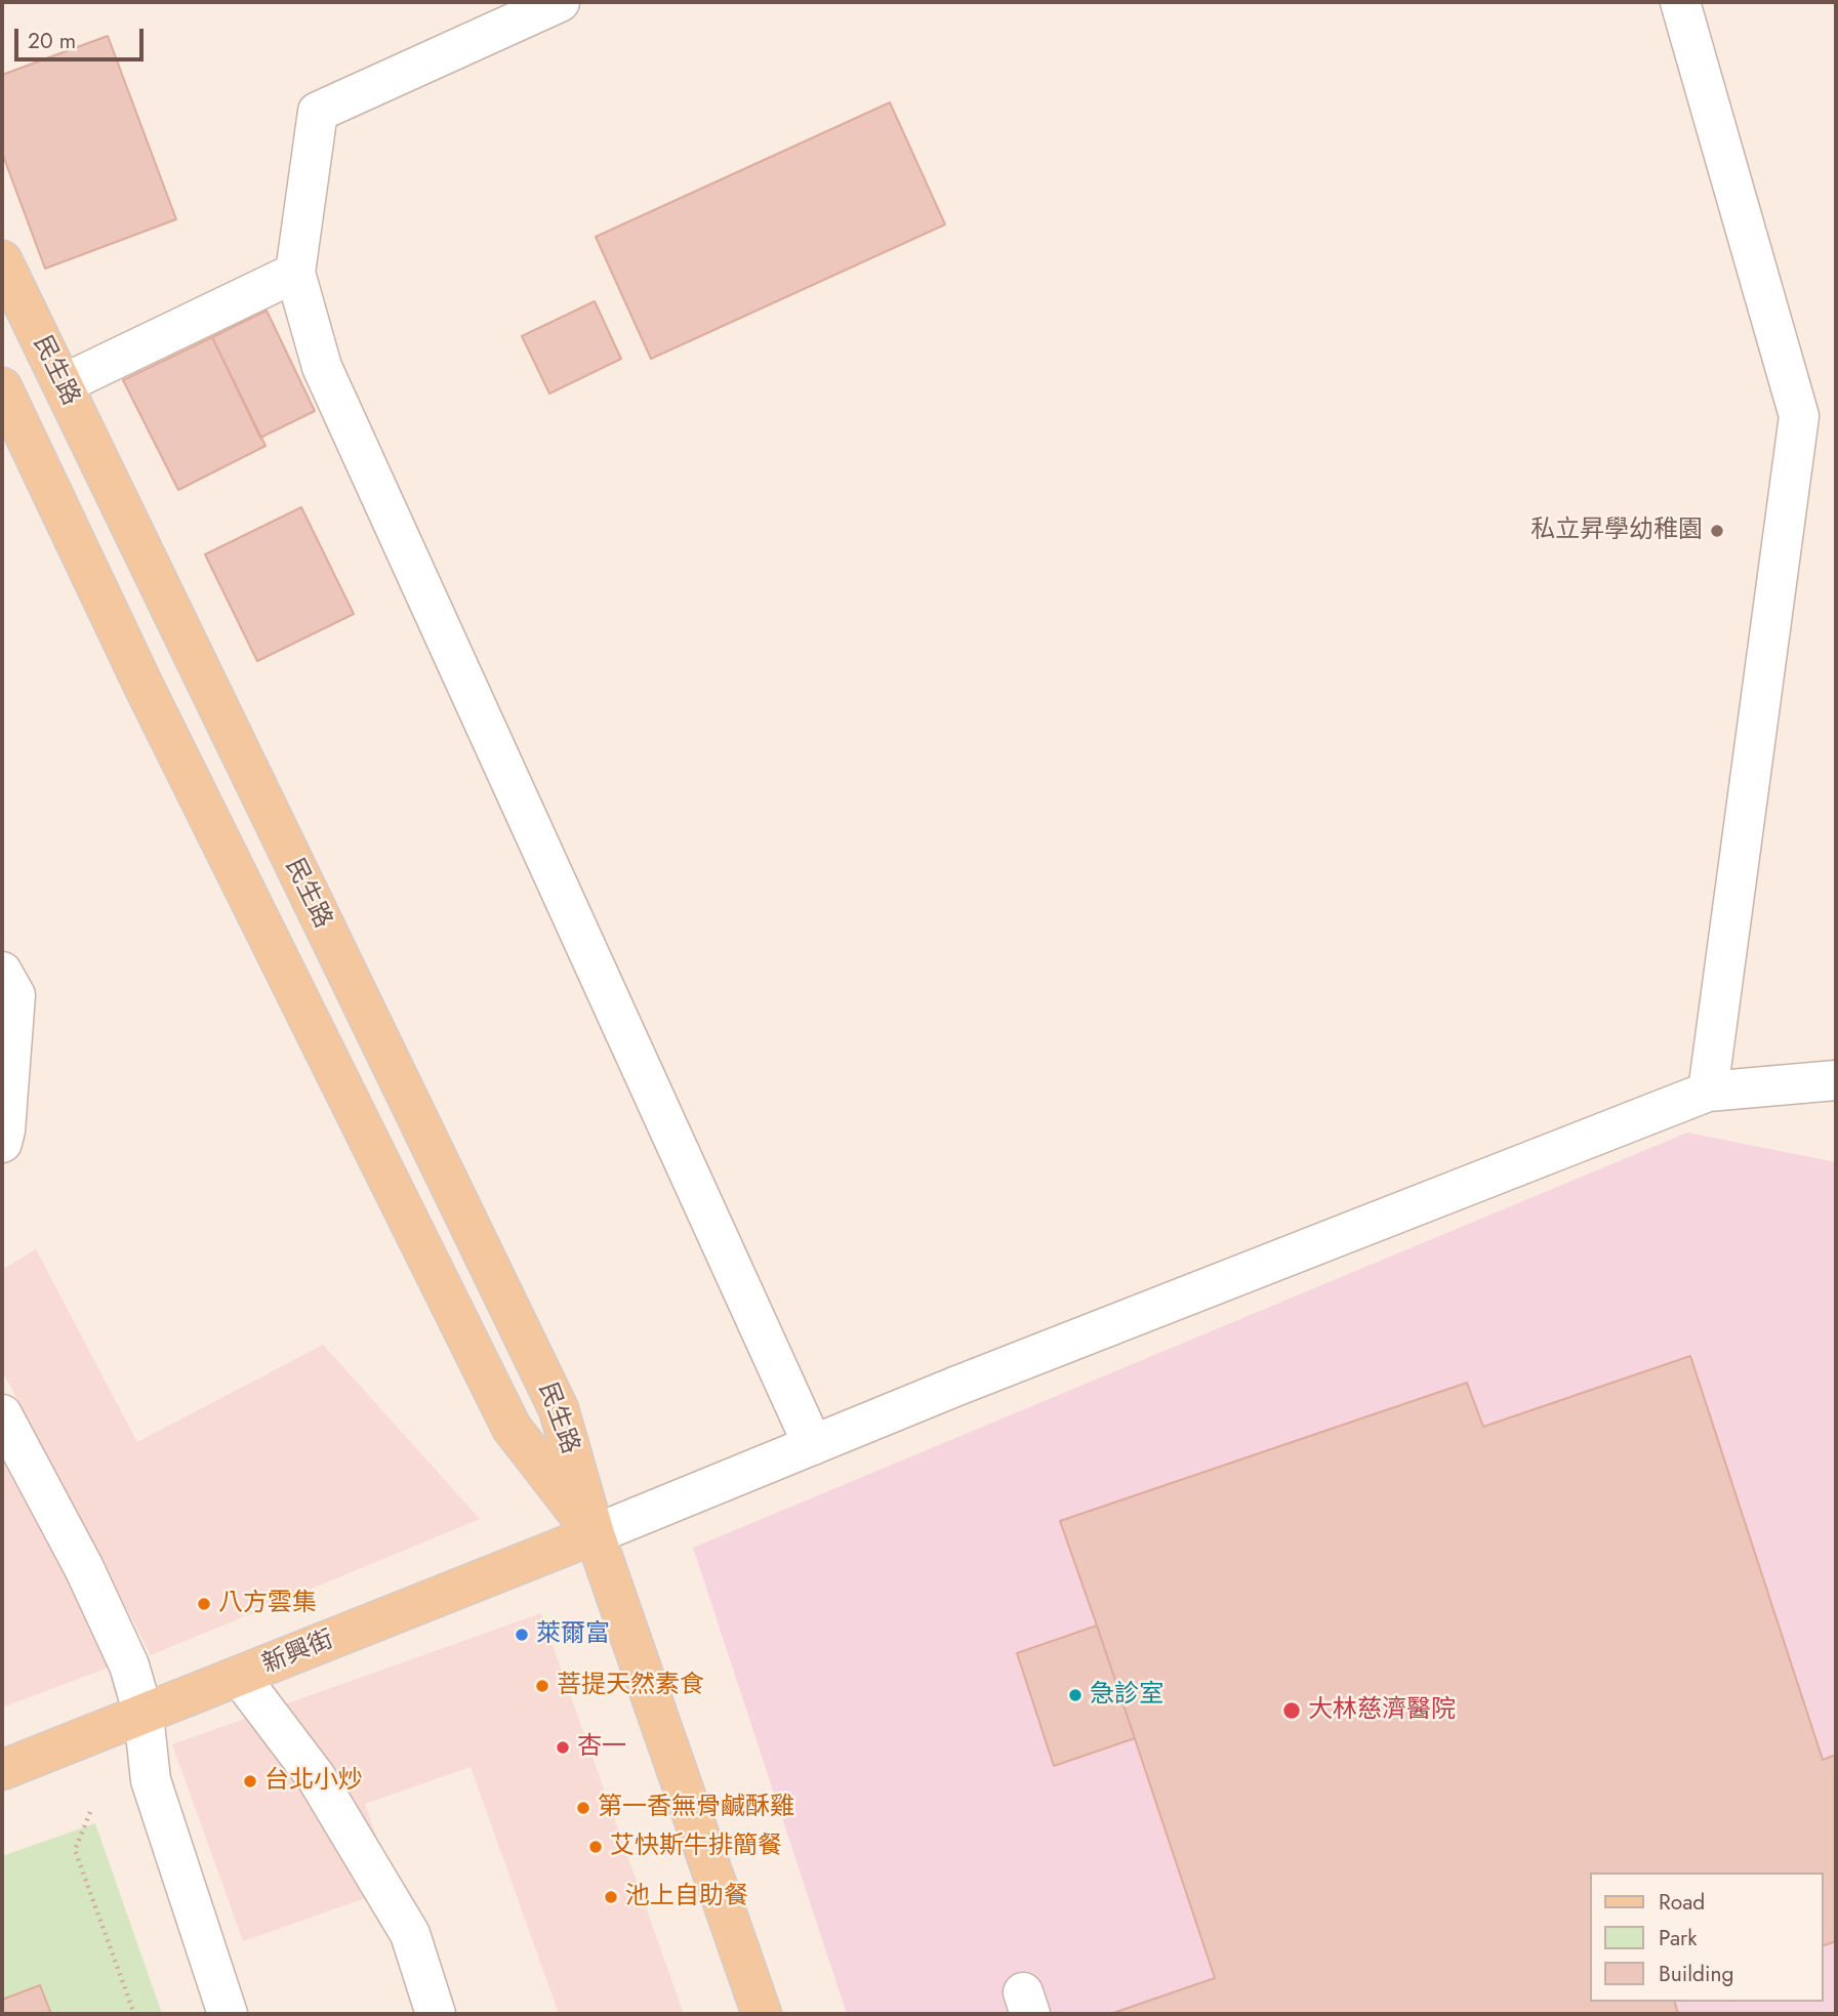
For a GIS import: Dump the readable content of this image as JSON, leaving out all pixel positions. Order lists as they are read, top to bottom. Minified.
{"streets":{"main road":["民生路","新興街"]},"crossings":[["民生路","新興街"]],"places":["私立昇學幼稚園","八方雲集","萊爾富","菩提天然素食","急診室","大林慈濟醫院","杏一","台北小炒","第一香無骨鹹酥雞","艾快斯牛排簡餐","池上自助餐"],"legend":["Road","Park","Building"],"scale_bar":"20 m"}
